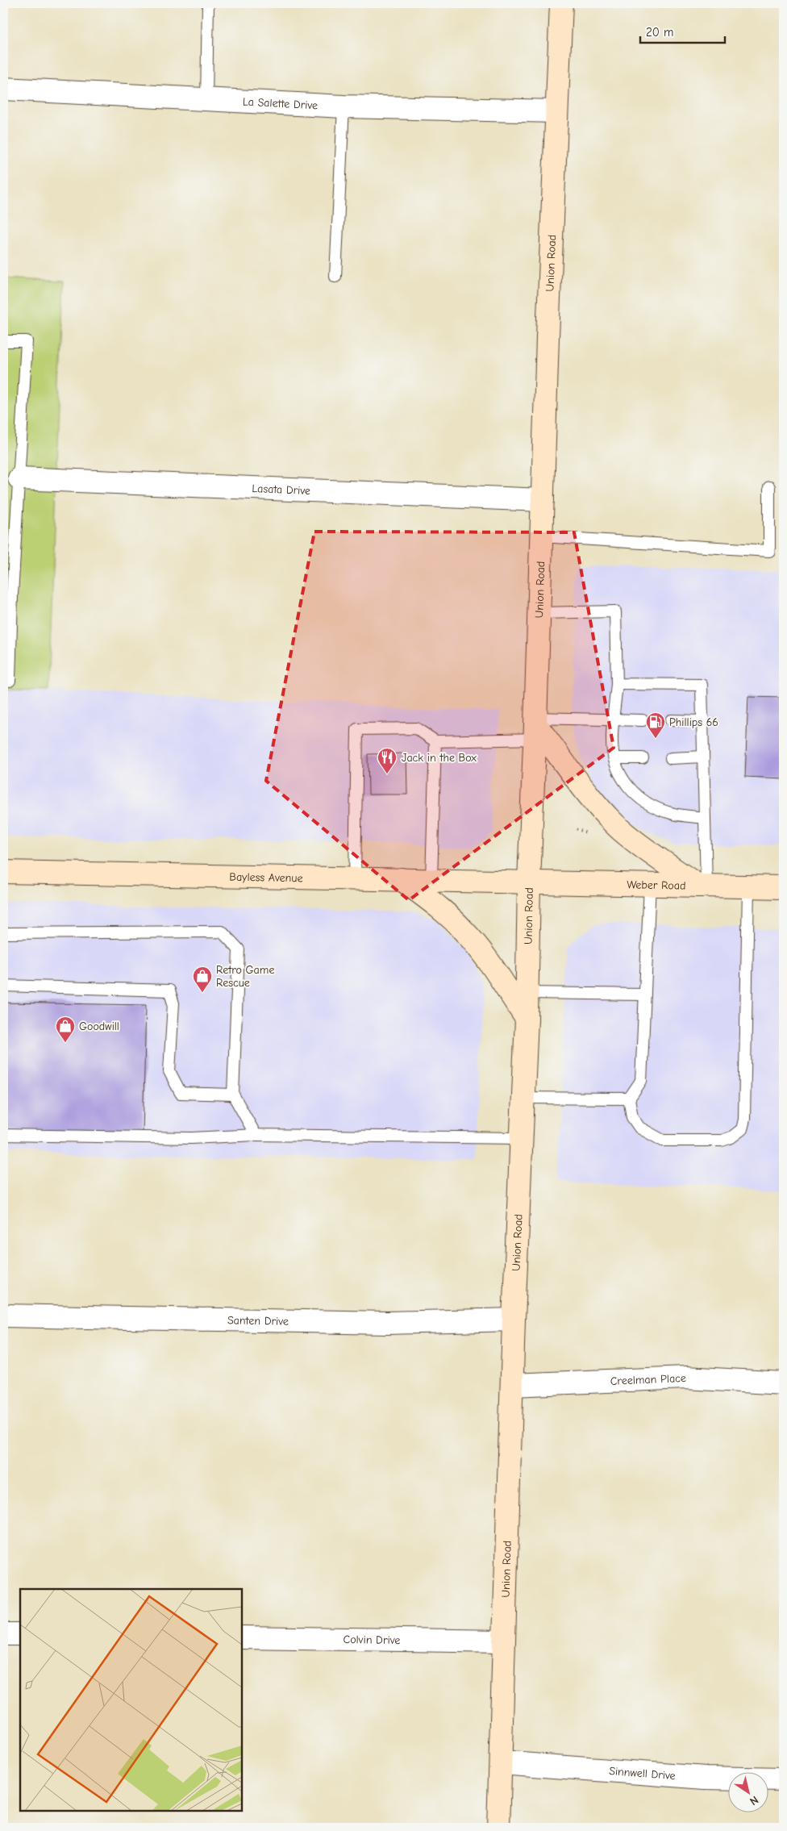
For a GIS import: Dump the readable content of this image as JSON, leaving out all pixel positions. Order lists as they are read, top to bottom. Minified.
{"streets":{"main road":["Union Road","Bayless Avenue","Weber Road"],"street":["La Salette Drive","Lasata Drive","Santen Drive","Creelman Place","Colvin Drive","Sinnwell Drive"]},"crossings":[["La Salette Drive","Union Road"],["Union Road","Lasata Drive"],["Union Road","Bayless Avenue"],["Union Road","Weber Road"],["Union Road","Santen Drive"],["Union Road","Creelman Place"],["Union Road","Colvin Drive"],["Union Road","Sinnwell Drive"],["Bayless Avenue","Weber Road"]],"places":{"fuel station":["Phillips 66"],"restaurant":["Jack in the Box"],"shop":["Retro Game Rescue","Goodwill"]},"scale_bar":"20 m","north":"bottom right"}
